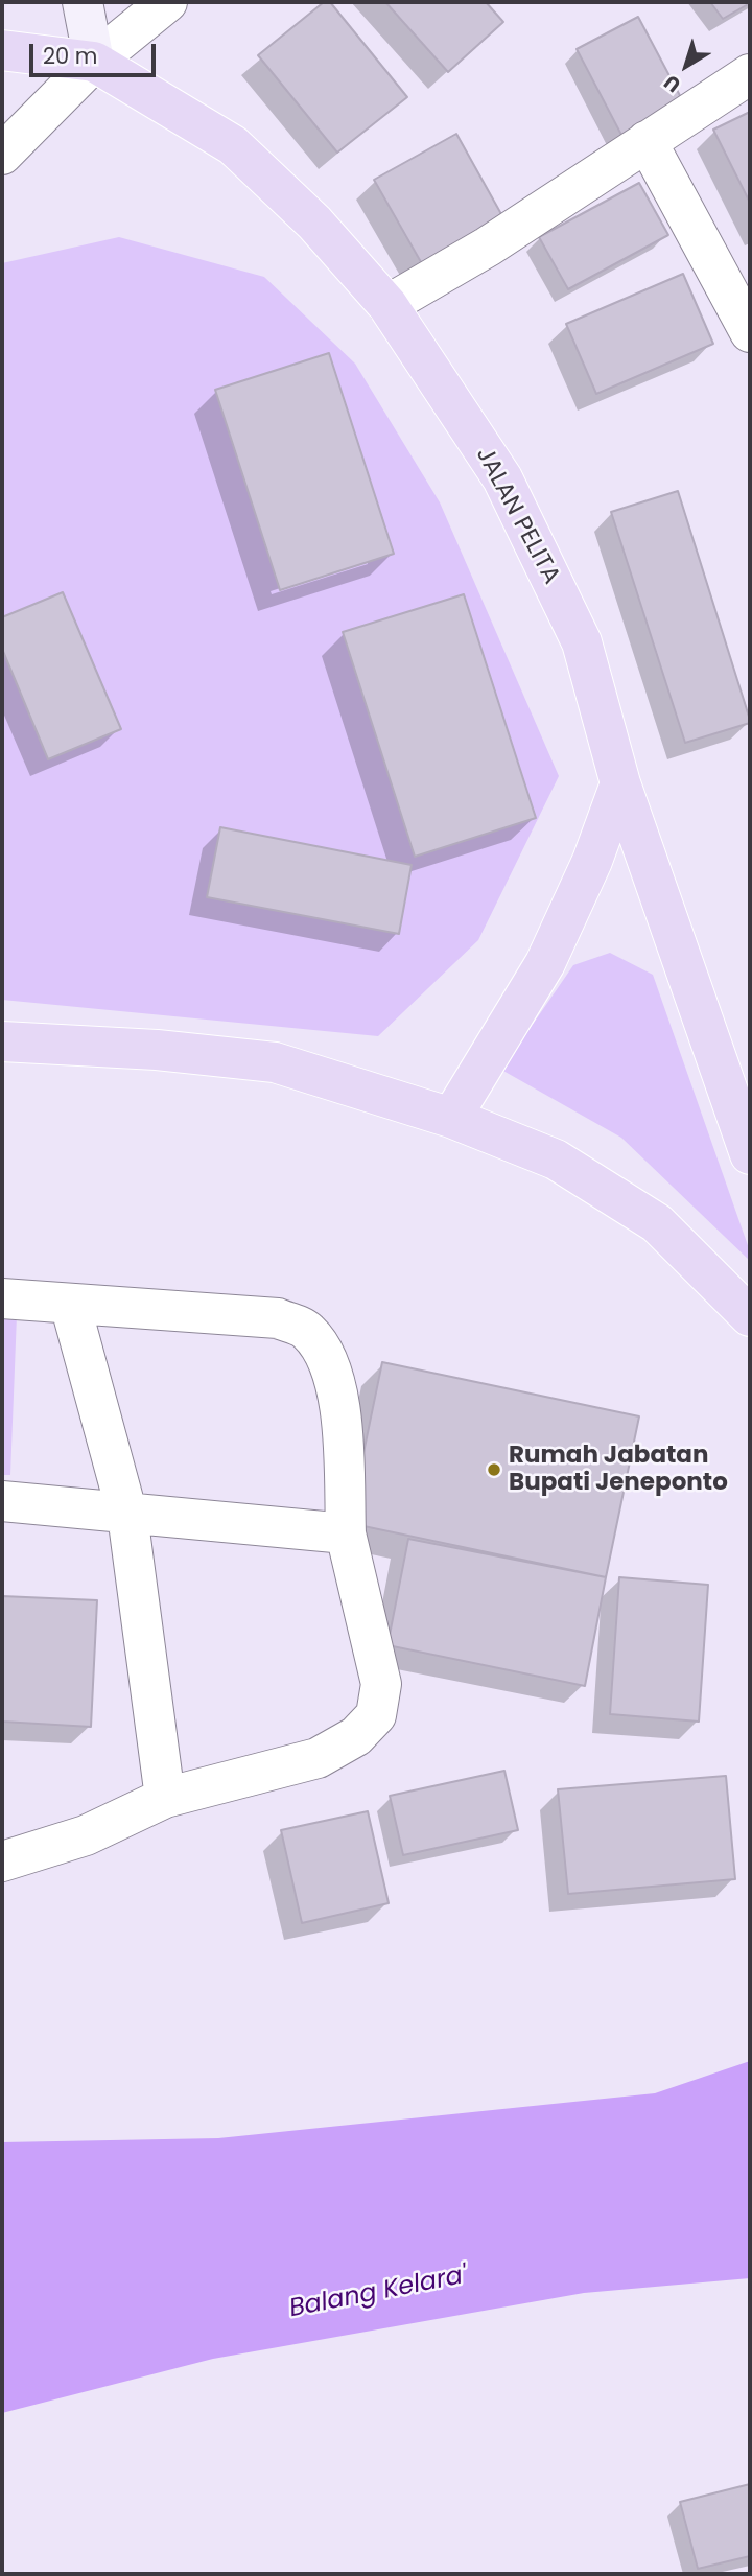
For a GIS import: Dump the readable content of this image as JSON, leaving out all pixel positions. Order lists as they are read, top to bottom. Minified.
{"streets":{"highway":["JALAN PELITA"]},"water":["Balang Kelara'"],"places":["Rumah Jabatan Bupati Jeneponto"],"scale_bar":"20 m","north":"bottom left"}
